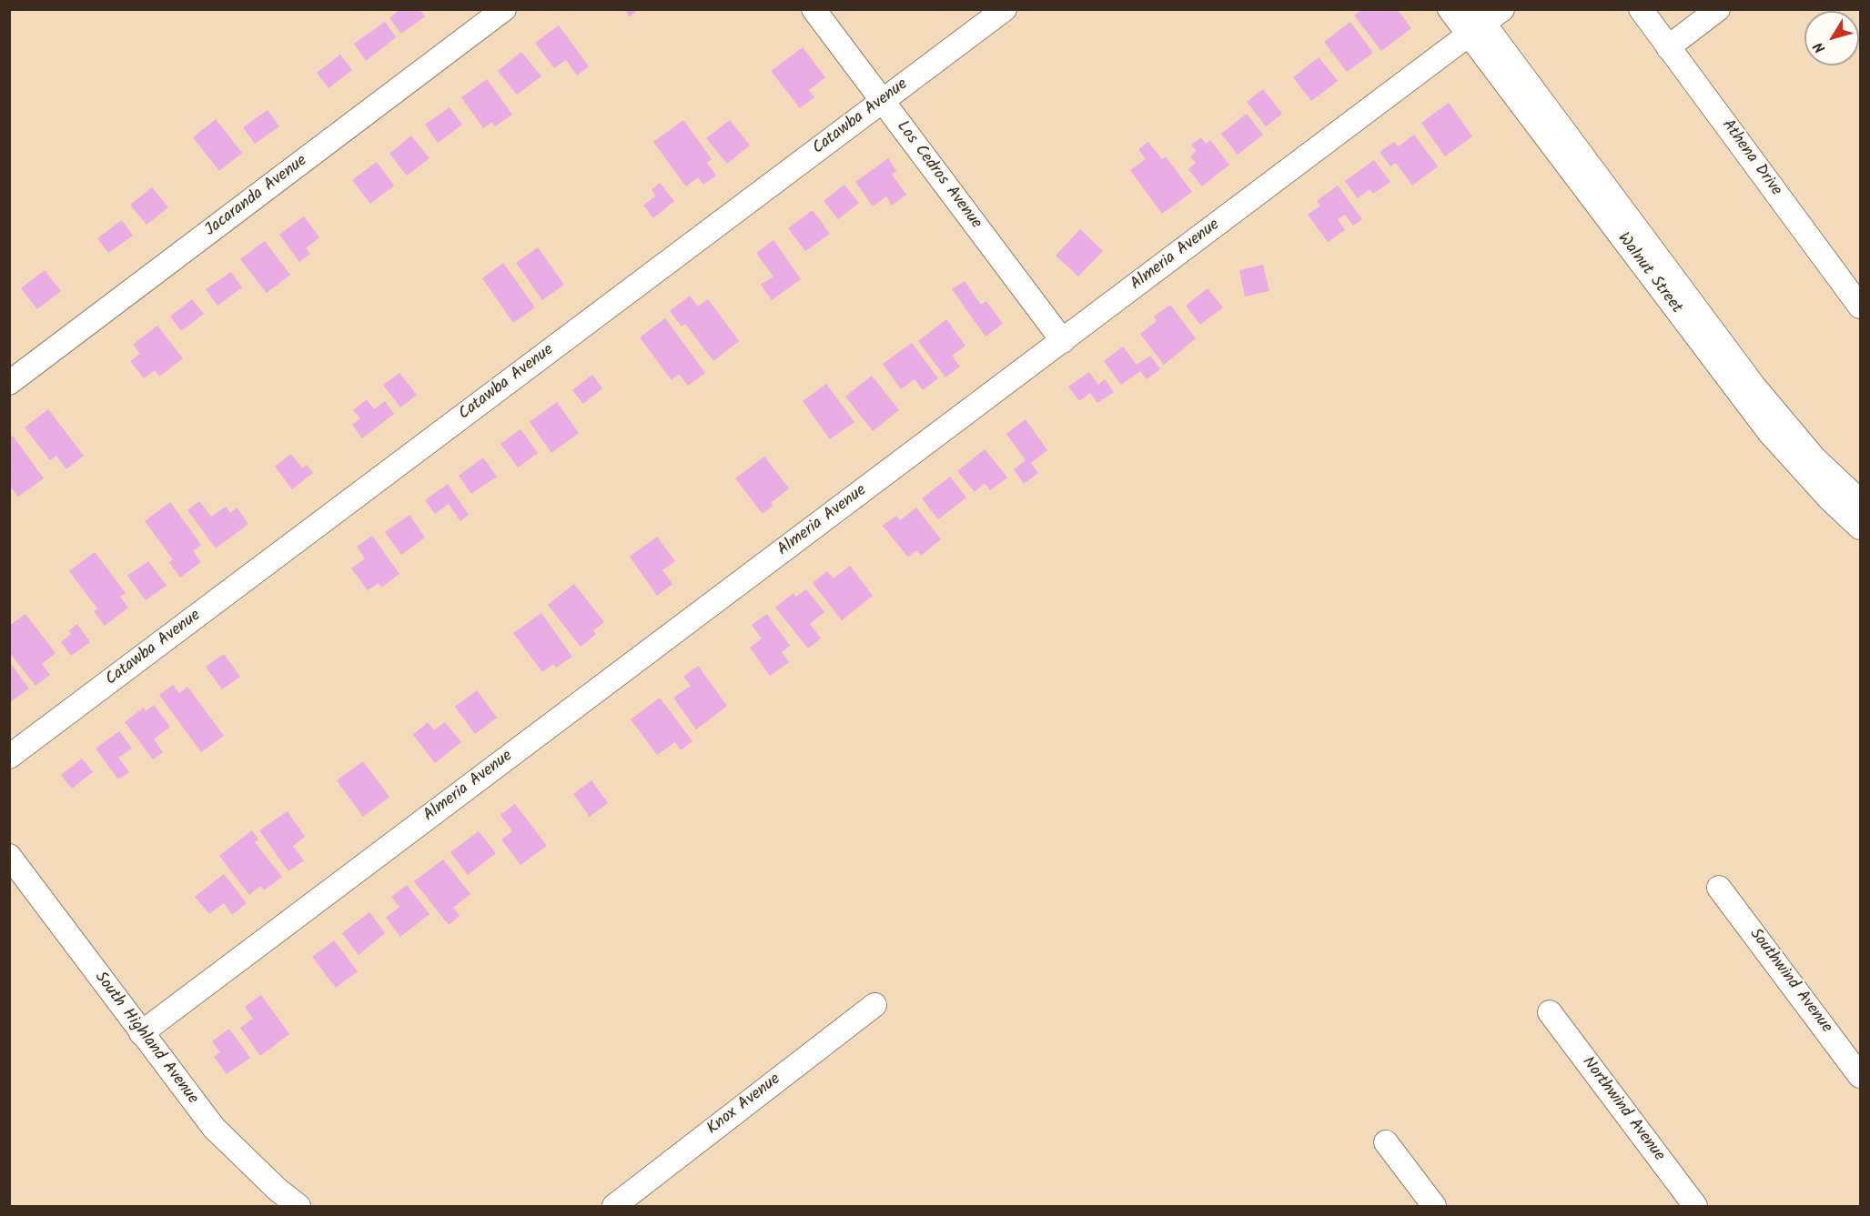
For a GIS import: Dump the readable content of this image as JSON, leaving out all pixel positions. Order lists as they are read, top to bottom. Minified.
{"streets":{"street":["Catawba Avenue","Athena Drive","Los Cedros Avenue","Jacaranda Avenue","Almeria Avenue","Walnut Street","Southwind Avenue","South Highland Avenue","Knox Avenue","Northwind Avenue"]},"crossings":[["Catawba Avenue","Los Cedros Avenue"],["Los Cedros Avenue","Almeria Avenue"],["Almeria Avenue","Walnut Street"],["Almeria Avenue","South Highland Avenue"]],"north":"bottom left"}
